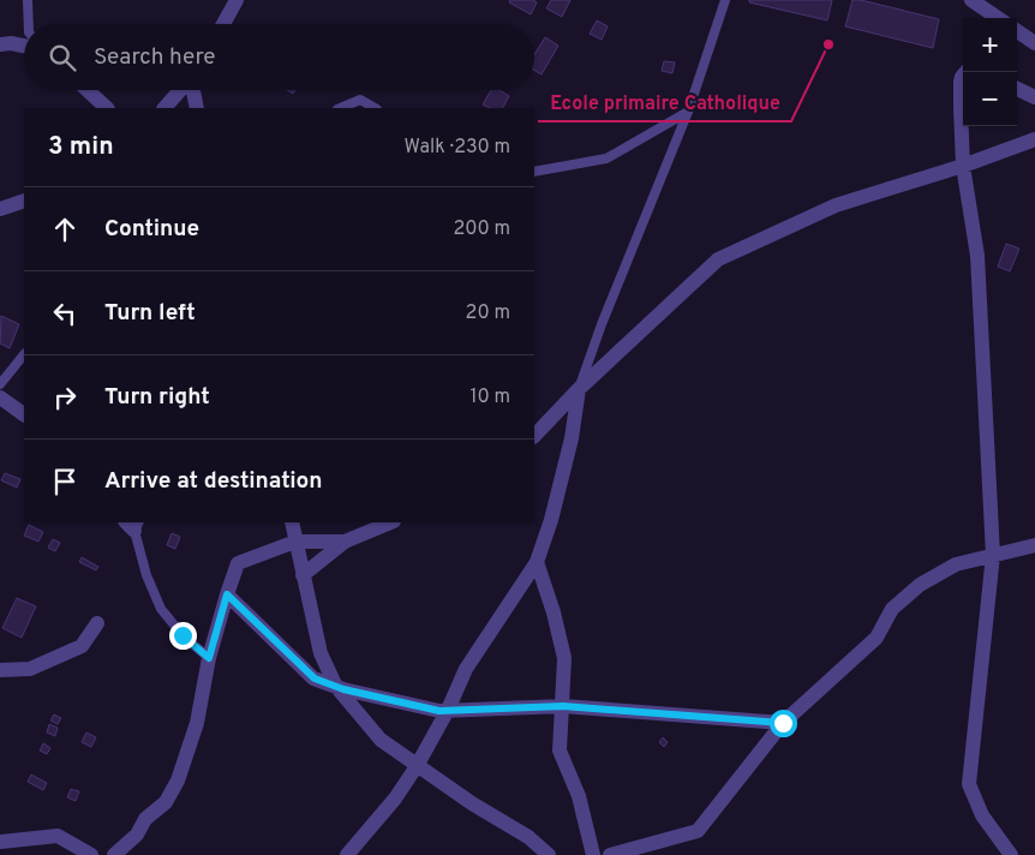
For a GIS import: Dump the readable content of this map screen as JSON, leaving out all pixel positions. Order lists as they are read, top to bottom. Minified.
{"places":["Ecole primaire Catholique"],"page":{"map_buttons":["+","−"],"search":"Search here","heading":["3 min","Walk · 230 m"],"list":[["Continue","200 m"],["Turn left","20 m"],["Turn right","10 m"],"Arrive at destination"]}}
